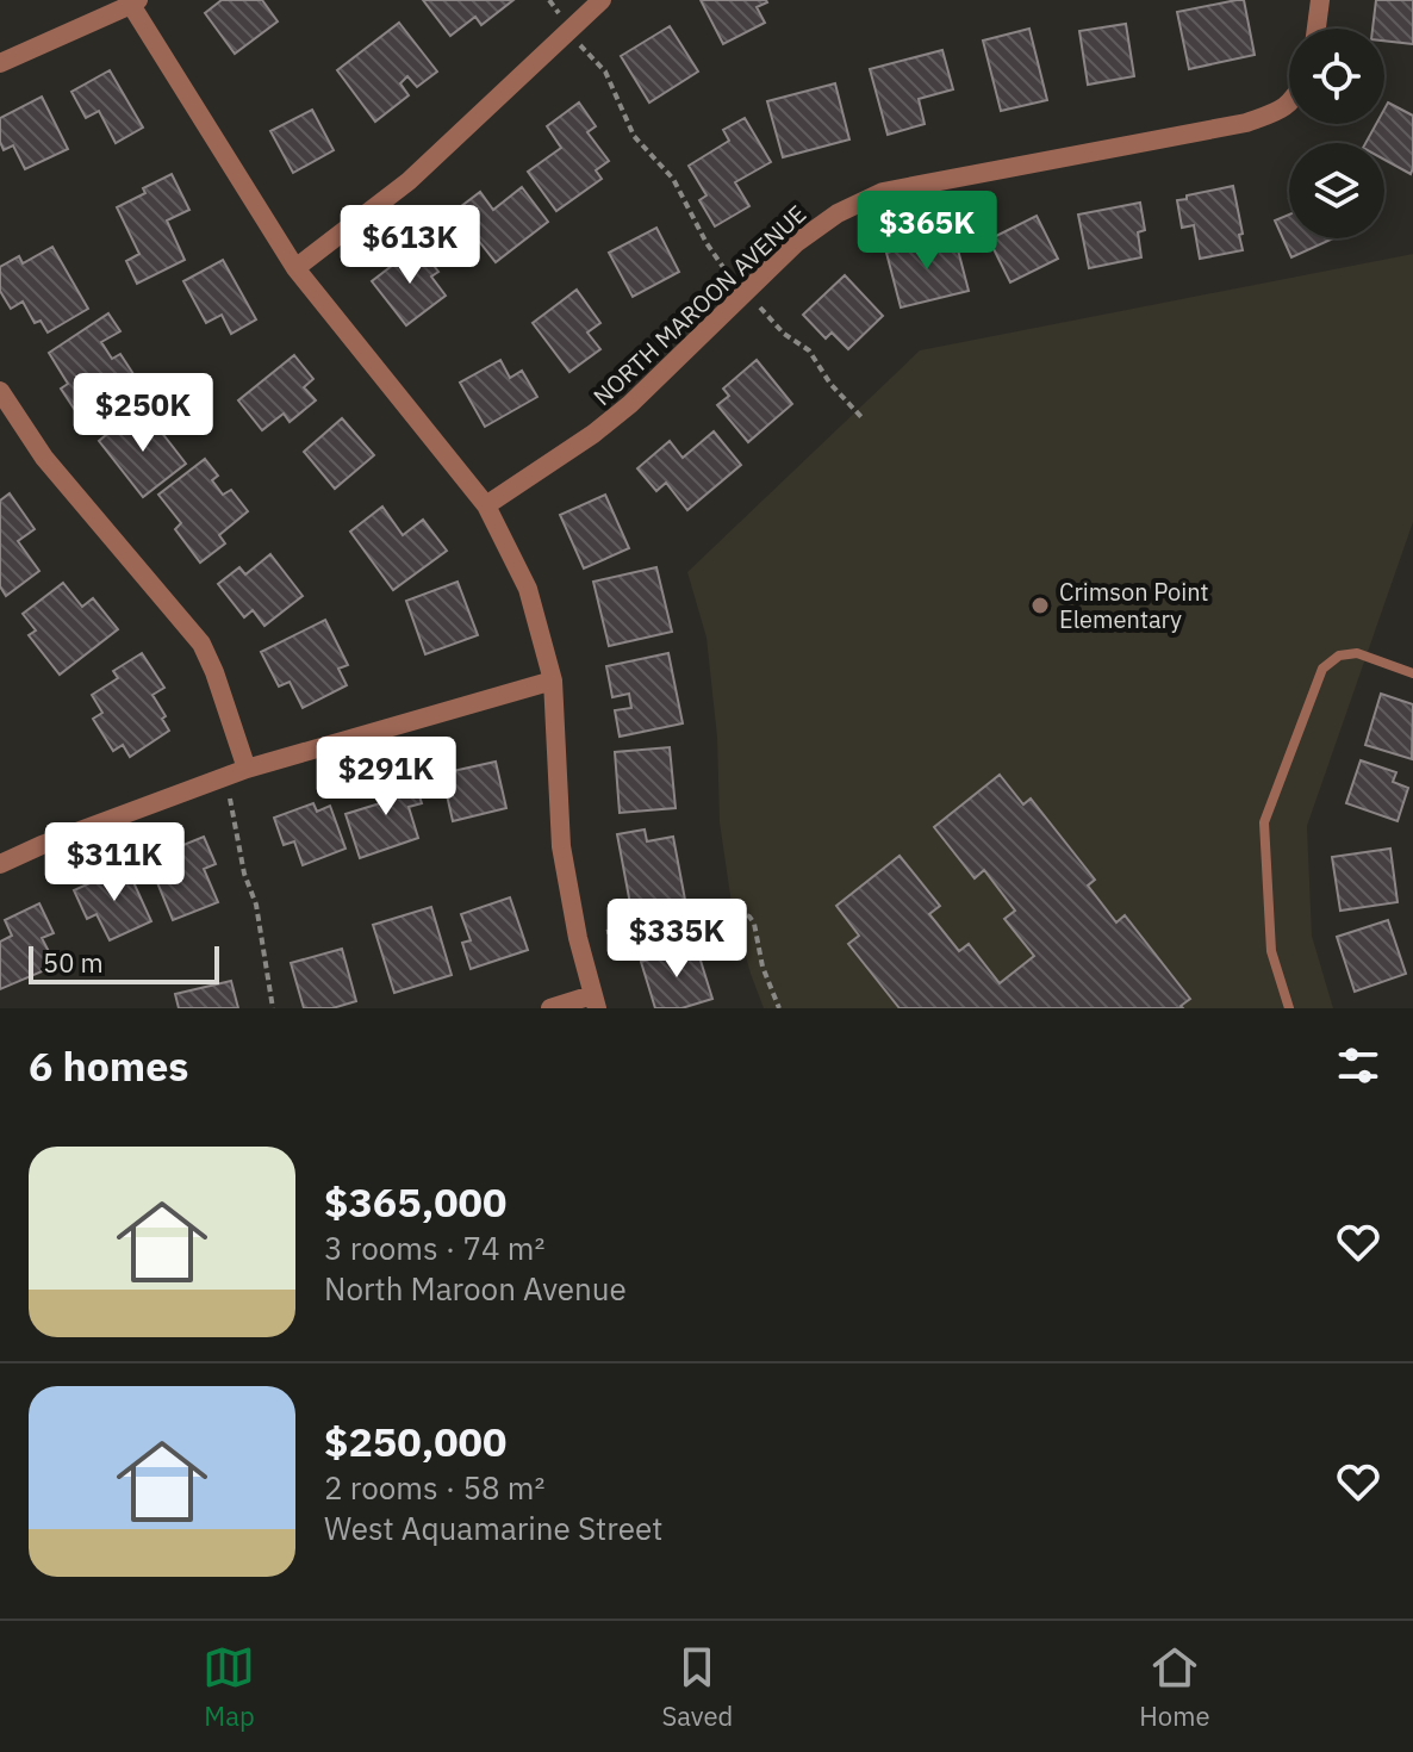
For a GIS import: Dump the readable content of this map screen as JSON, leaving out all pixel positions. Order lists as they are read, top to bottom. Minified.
{"streets":{"street":["NORTH MAROON AVENUE"]},"places":["Crimson Point Elementary"],"scale_bar":"50 m","page":{"price":["$365K","$613K","$250K","$291K","$311K","$335K"],"scale":"50 m","heading":"6 homes","list":[{"name":"$365,000","note":"3 rooms · 74 m² · North Maroon Avenue"},{"name":"$250,000","note":"2 rooms · 58 m² · West Aquamarine Street"}],"tabs":["Map","Saved","Home"]}}
